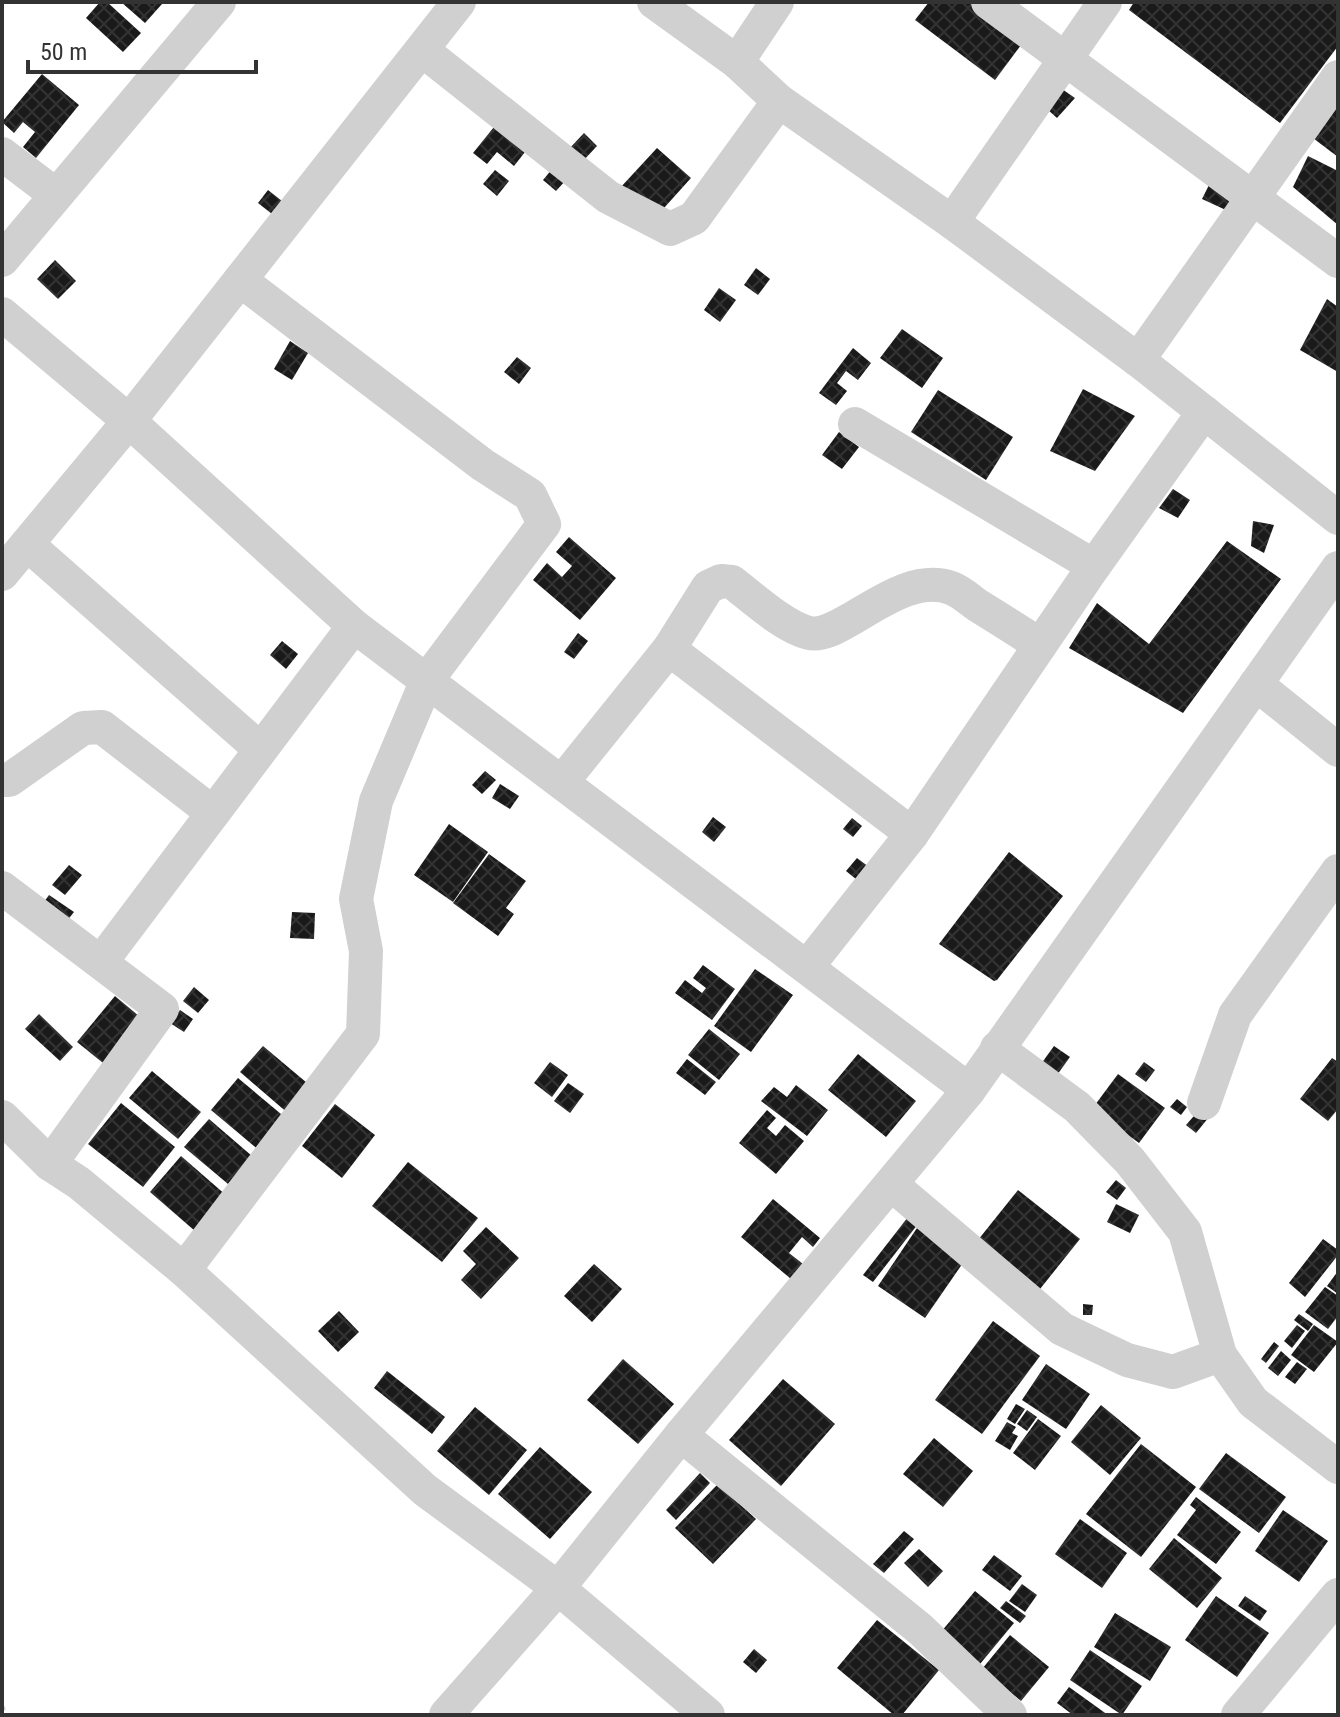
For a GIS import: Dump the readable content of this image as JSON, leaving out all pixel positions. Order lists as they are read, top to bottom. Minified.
{"scale_bar":"50 m"}
